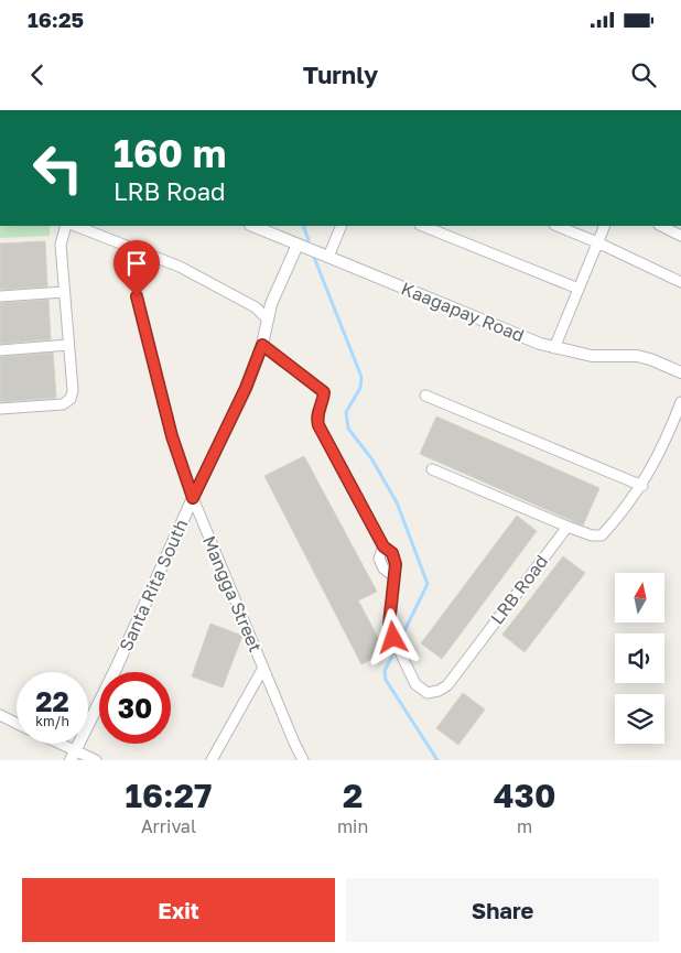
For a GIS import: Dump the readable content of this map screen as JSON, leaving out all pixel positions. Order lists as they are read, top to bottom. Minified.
{"streets":{"street":["Kaagapay Road","Santa Rita South","LRB Road","Mangga Street"]},"crossings":[["Kaagapay Road","Santa Rita South"],["Santa Rita South","LRB Road"],["Santa Rita South","Mangga Street"]],"north":"top","page":{"status":"16:25","header":"Turnly","turn":["160 m","LRB Road"],"speed":"22 km/h","limit":"30","eta":["16:27","Arrival","2","min","430","m"],"buttons":["Exit","Share"]}}
